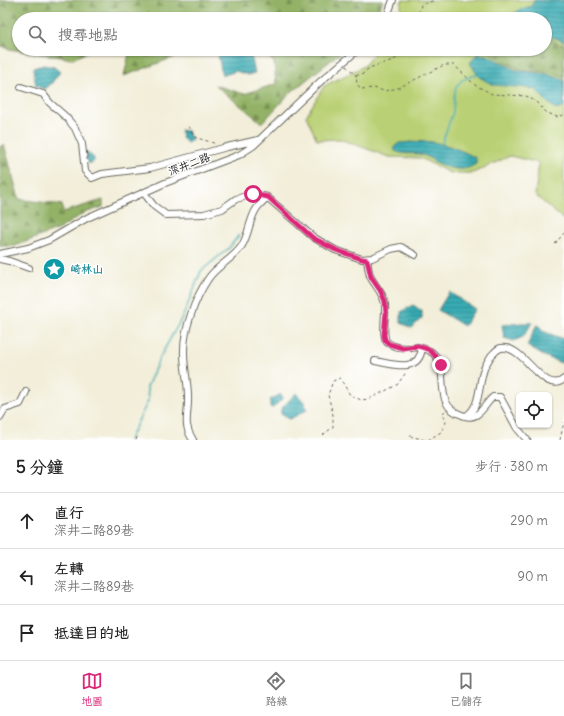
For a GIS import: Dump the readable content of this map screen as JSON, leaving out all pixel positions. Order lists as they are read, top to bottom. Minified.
{"streets":{"street":["深井二路"]},"places":{"place":["崎林山"]},"page":{"search":"搜尋地點","heading":["5 分鐘","步行 · 380 m"],"list":[["直行","深井二路89巷","290 m"],["左轉","深井二路89巷","90 m"],"抵達目的地"],"nav":["地圖","路線","已儲存"]}}
